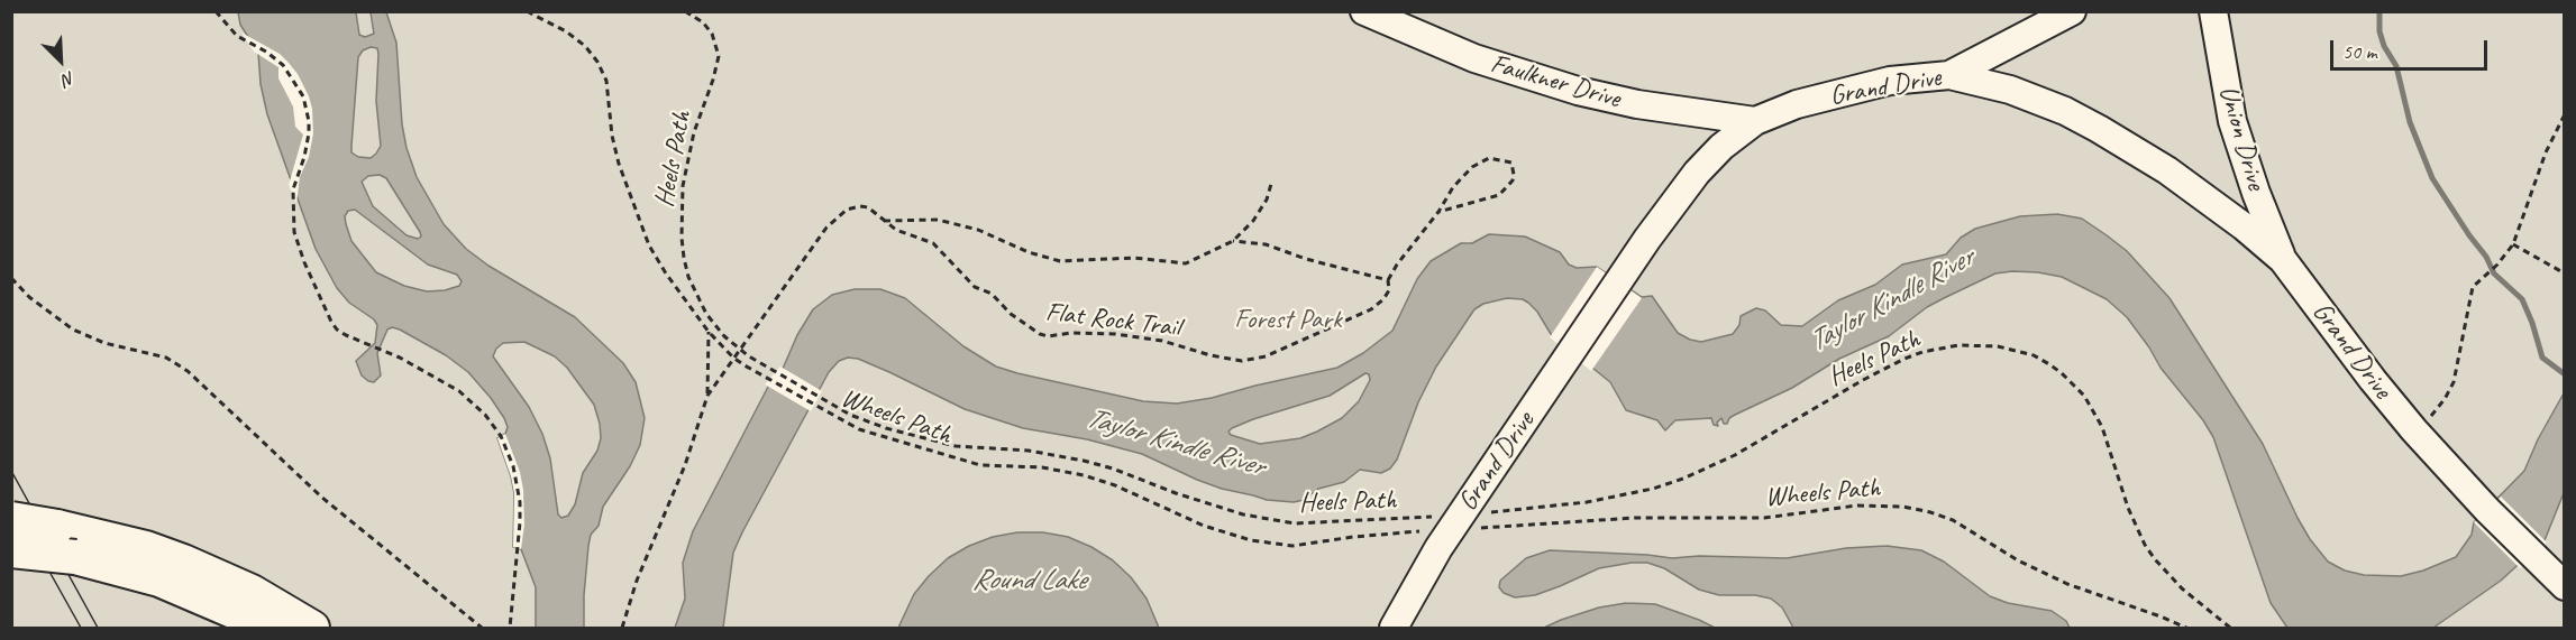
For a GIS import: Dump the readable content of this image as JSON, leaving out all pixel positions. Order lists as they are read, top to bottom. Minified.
{"streets":{"street":["Faulkner Drive","Grand Drive","Union Drive"],"path":["Heels Path","Flat Rock Trail","Wheels Path"]},"crossings":[["Faulkner Drive","Grand Drive"],["Grand Drive","Union Drive"],["Heels Path","Flat Rock Trail"]],"water":["Taylor Kindle River","Round Lake"],"parks":["Forest Park"],"scale_bar":"50 m","north":"bottom right"}
